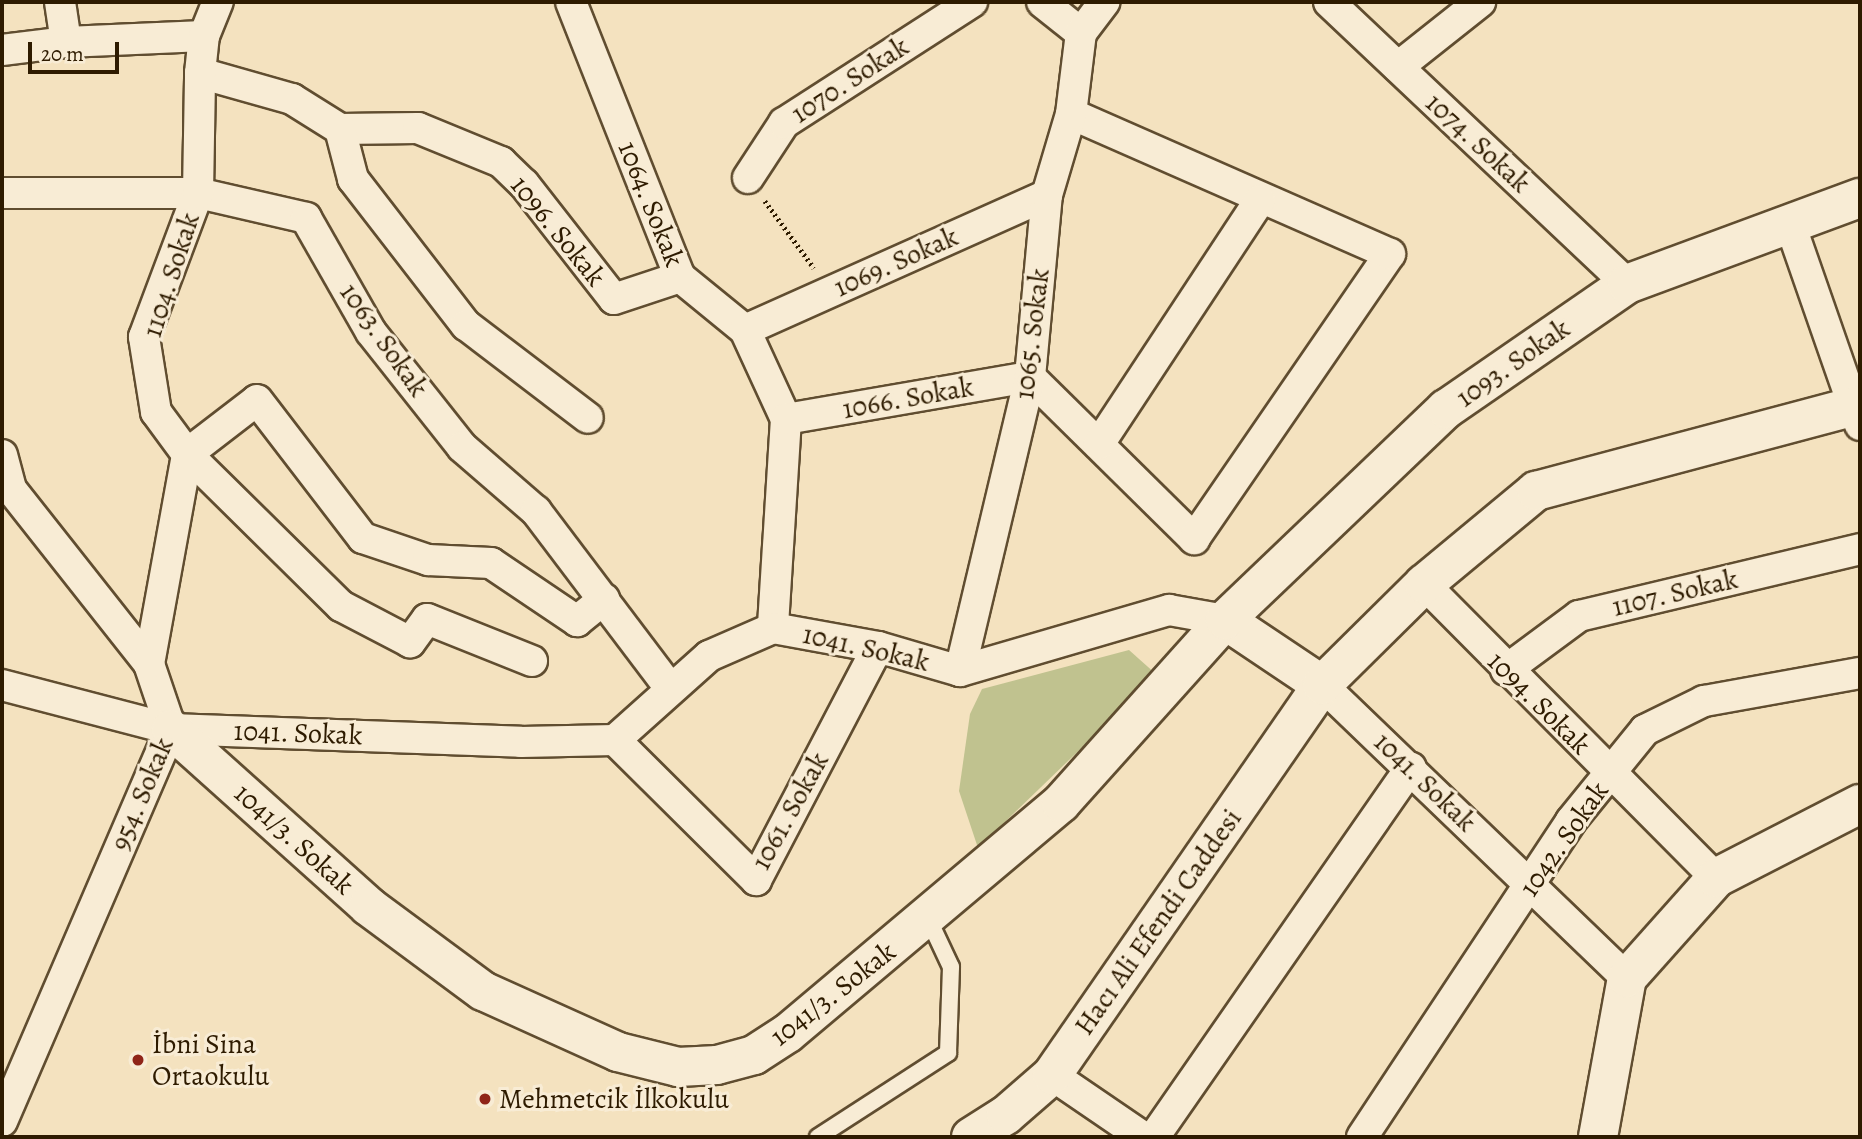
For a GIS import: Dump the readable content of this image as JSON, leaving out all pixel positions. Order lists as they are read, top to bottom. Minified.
{"streets":{"street":["1070. Sokak","1074. Sokak","1064. Sokak","1096. Sokak","1069. Sokak","1104. Sokak","1065. Sokak","1063. Sokak","1093. Sokak","1066. Sokak","1107. Sokak","1041. Sokak","1094. Sokak","954. Sokak","1061. Sokak","1041/3. Sokak","1042. Sokak","Hacı Ali Efendi Caddesi"]},"crossings":[["1074. Sokak","1093. Sokak"],["1064. Sokak","1096. Sokak"],["1064. Sokak","1069. Sokak"],["1064. Sokak","1066. Sokak"],["1064. Sokak","1041. Sokak"],["1069. Sokak","1065. Sokak"],["1104. Sokak","1063. Sokak"],["1065. Sokak","1066. Sokak"],["1065. Sokak","1041. Sokak"],["1063. Sokak","1041. Sokak"],["1093. Sokak","1041. Sokak"],["1093. Sokak","1041/3. Sokak"],["1107. Sokak","1094. Sokak"],["1041. Sokak","954. Sokak"],["1041. Sokak","1061. Sokak"],["1041. Sokak","1041/3. Sokak"],["1041. Sokak","1042. Sokak"],["1041. Sokak","Hacı Ali Efendi Caddesi"],["1094. Sokak","1042. Sokak"],["954. Sokak","1041/3. Sokak"]],"places":["İbni Sina Ortaokulu","Mehmetcik İlkokulu"],"scale_bar":"20 m"}
